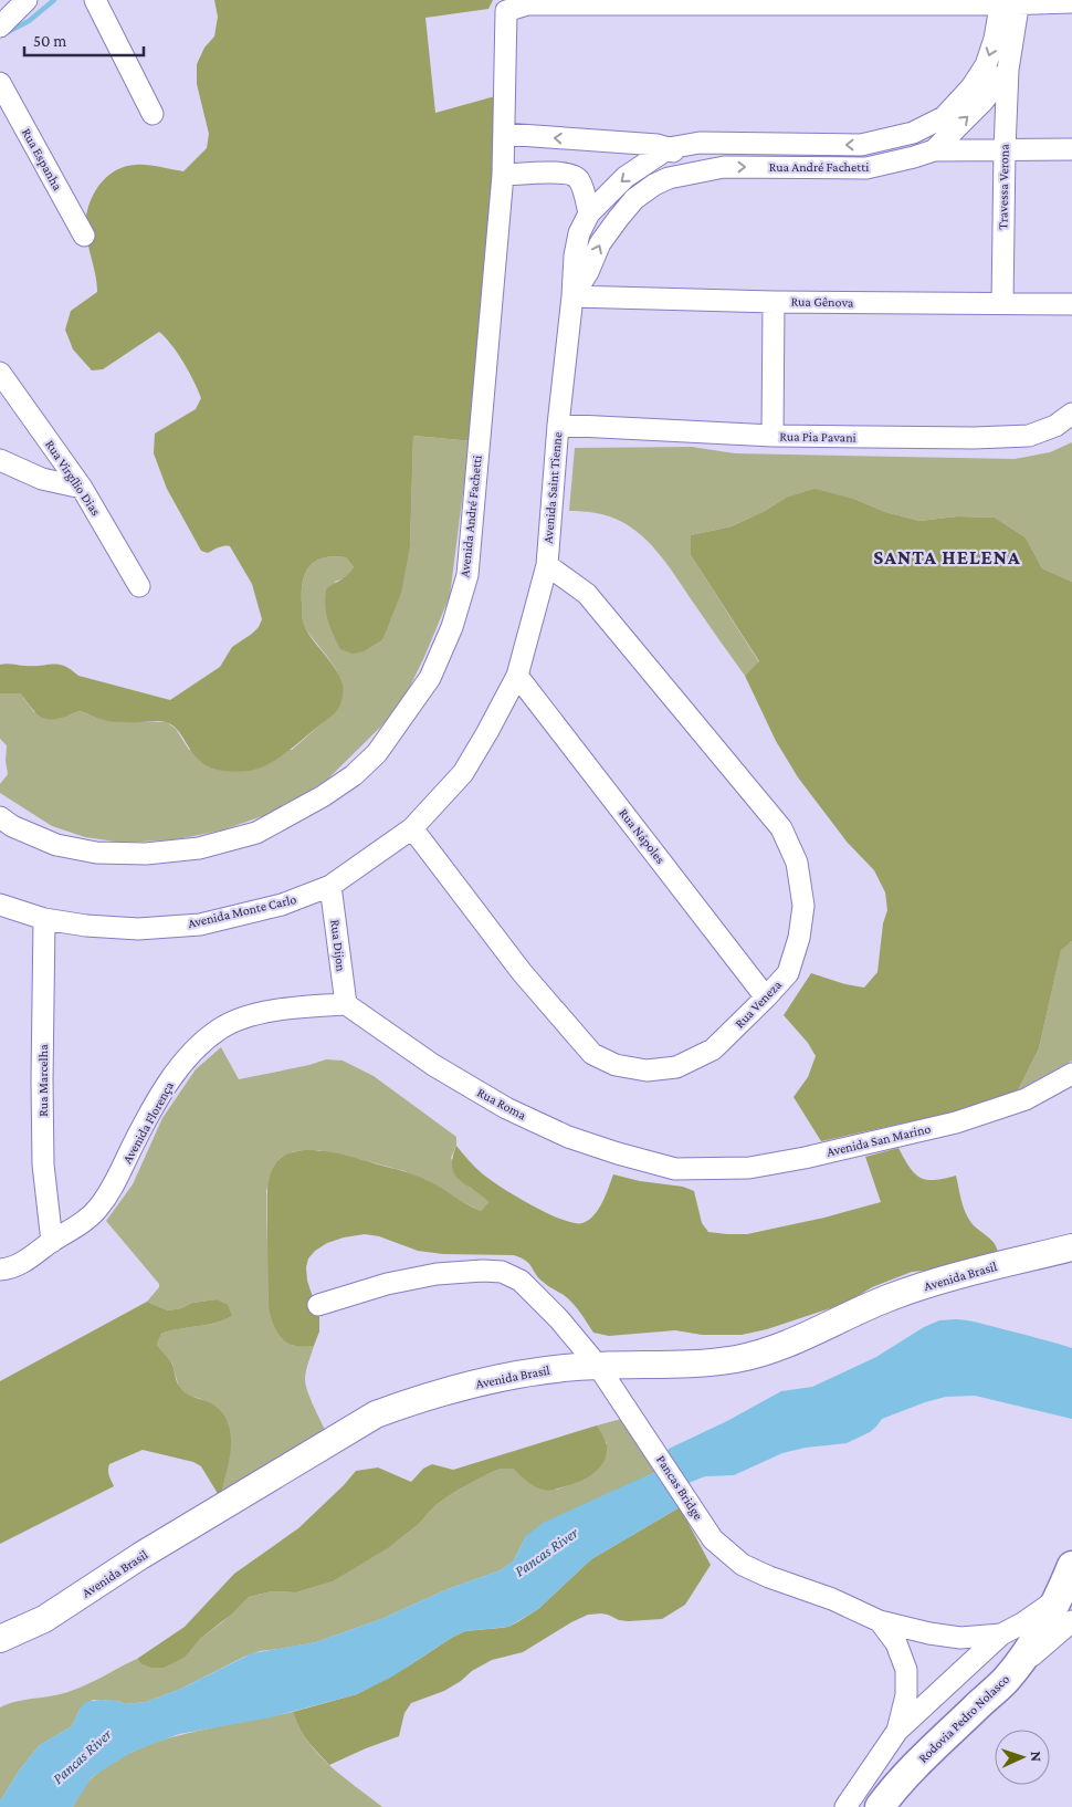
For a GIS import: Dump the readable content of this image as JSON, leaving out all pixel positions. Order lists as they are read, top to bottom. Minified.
{"streets":{"highway":["Rodovia Pedro Nolasco"],"main road":["Avenida Brasil"],"street":["Rua Espanha","Rua André Fachetti","Travessa Verona","Rua Gênova","Rua Pia Pavani","Rua Virgílio Dias","Avenida Saint Tienne","Avenida André Fachetti","Rua Nápoles","Avenida Monte Carlo","Rua Dijon","Rua Veneza","Rua Marcelha","Rua Roma","Avenida Florença","Avenida San Marino","Pancas Bridge"]},"crossings":[["Rua André Fachetti","Travessa Verona"],["Rua André Fachetti","Avenida Saint Tienne"],["Rua André Fachetti","Avenida André Fachetti"],["Travessa Verona","Rua Gênova"],["Rua Gênova","Avenida Saint Tienne"],["Rua Pia Pavani","Avenida Saint Tienne"],["Avenida Saint Tienne","Rua Nápoles"],["Avenida Saint Tienne","Avenida Monte Carlo"],["Avenida Saint Tienne","Rua Veneza"],["Rua Nápoles","Avenida Monte Carlo"],["Rua Nápoles","Rua Veneza"],["Avenida Monte Carlo","Rua Dijon"],["Avenida Monte Carlo","Rua Veneza"],["Avenida Monte Carlo","Rua Marcelha"],["Rua Dijon","Rua Roma"],["Rua Dijon","Avenida Florença"],["Rua Marcelha","Avenida Florença"],["Rua Roma","Avenida Florença"],["Rua Roma","Avenida San Marino"],["Avenida Brasil","Pancas Bridge"]],"districts":["SANTA HELENA"],"water":["Pancas River"],"scale_bar":"50 m","north":"right"}
